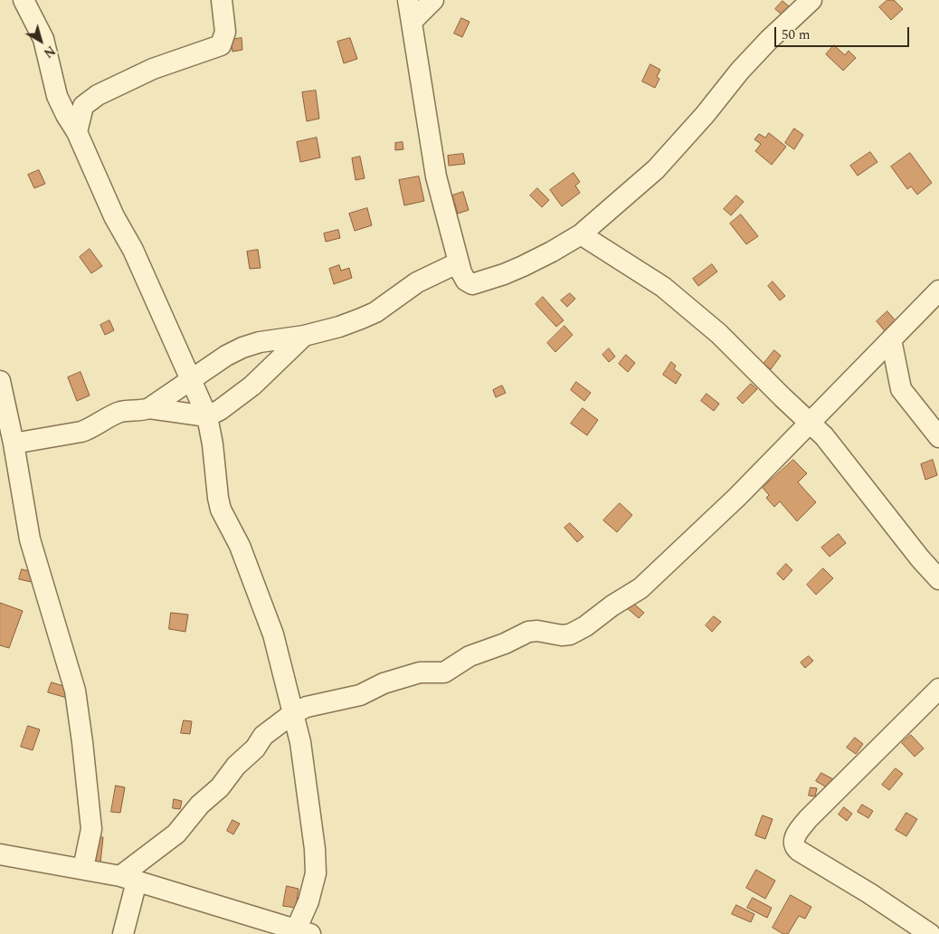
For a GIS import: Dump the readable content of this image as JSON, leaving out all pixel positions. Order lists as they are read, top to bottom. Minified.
{"scale_bar":"50 m","north":"bottom right"}
